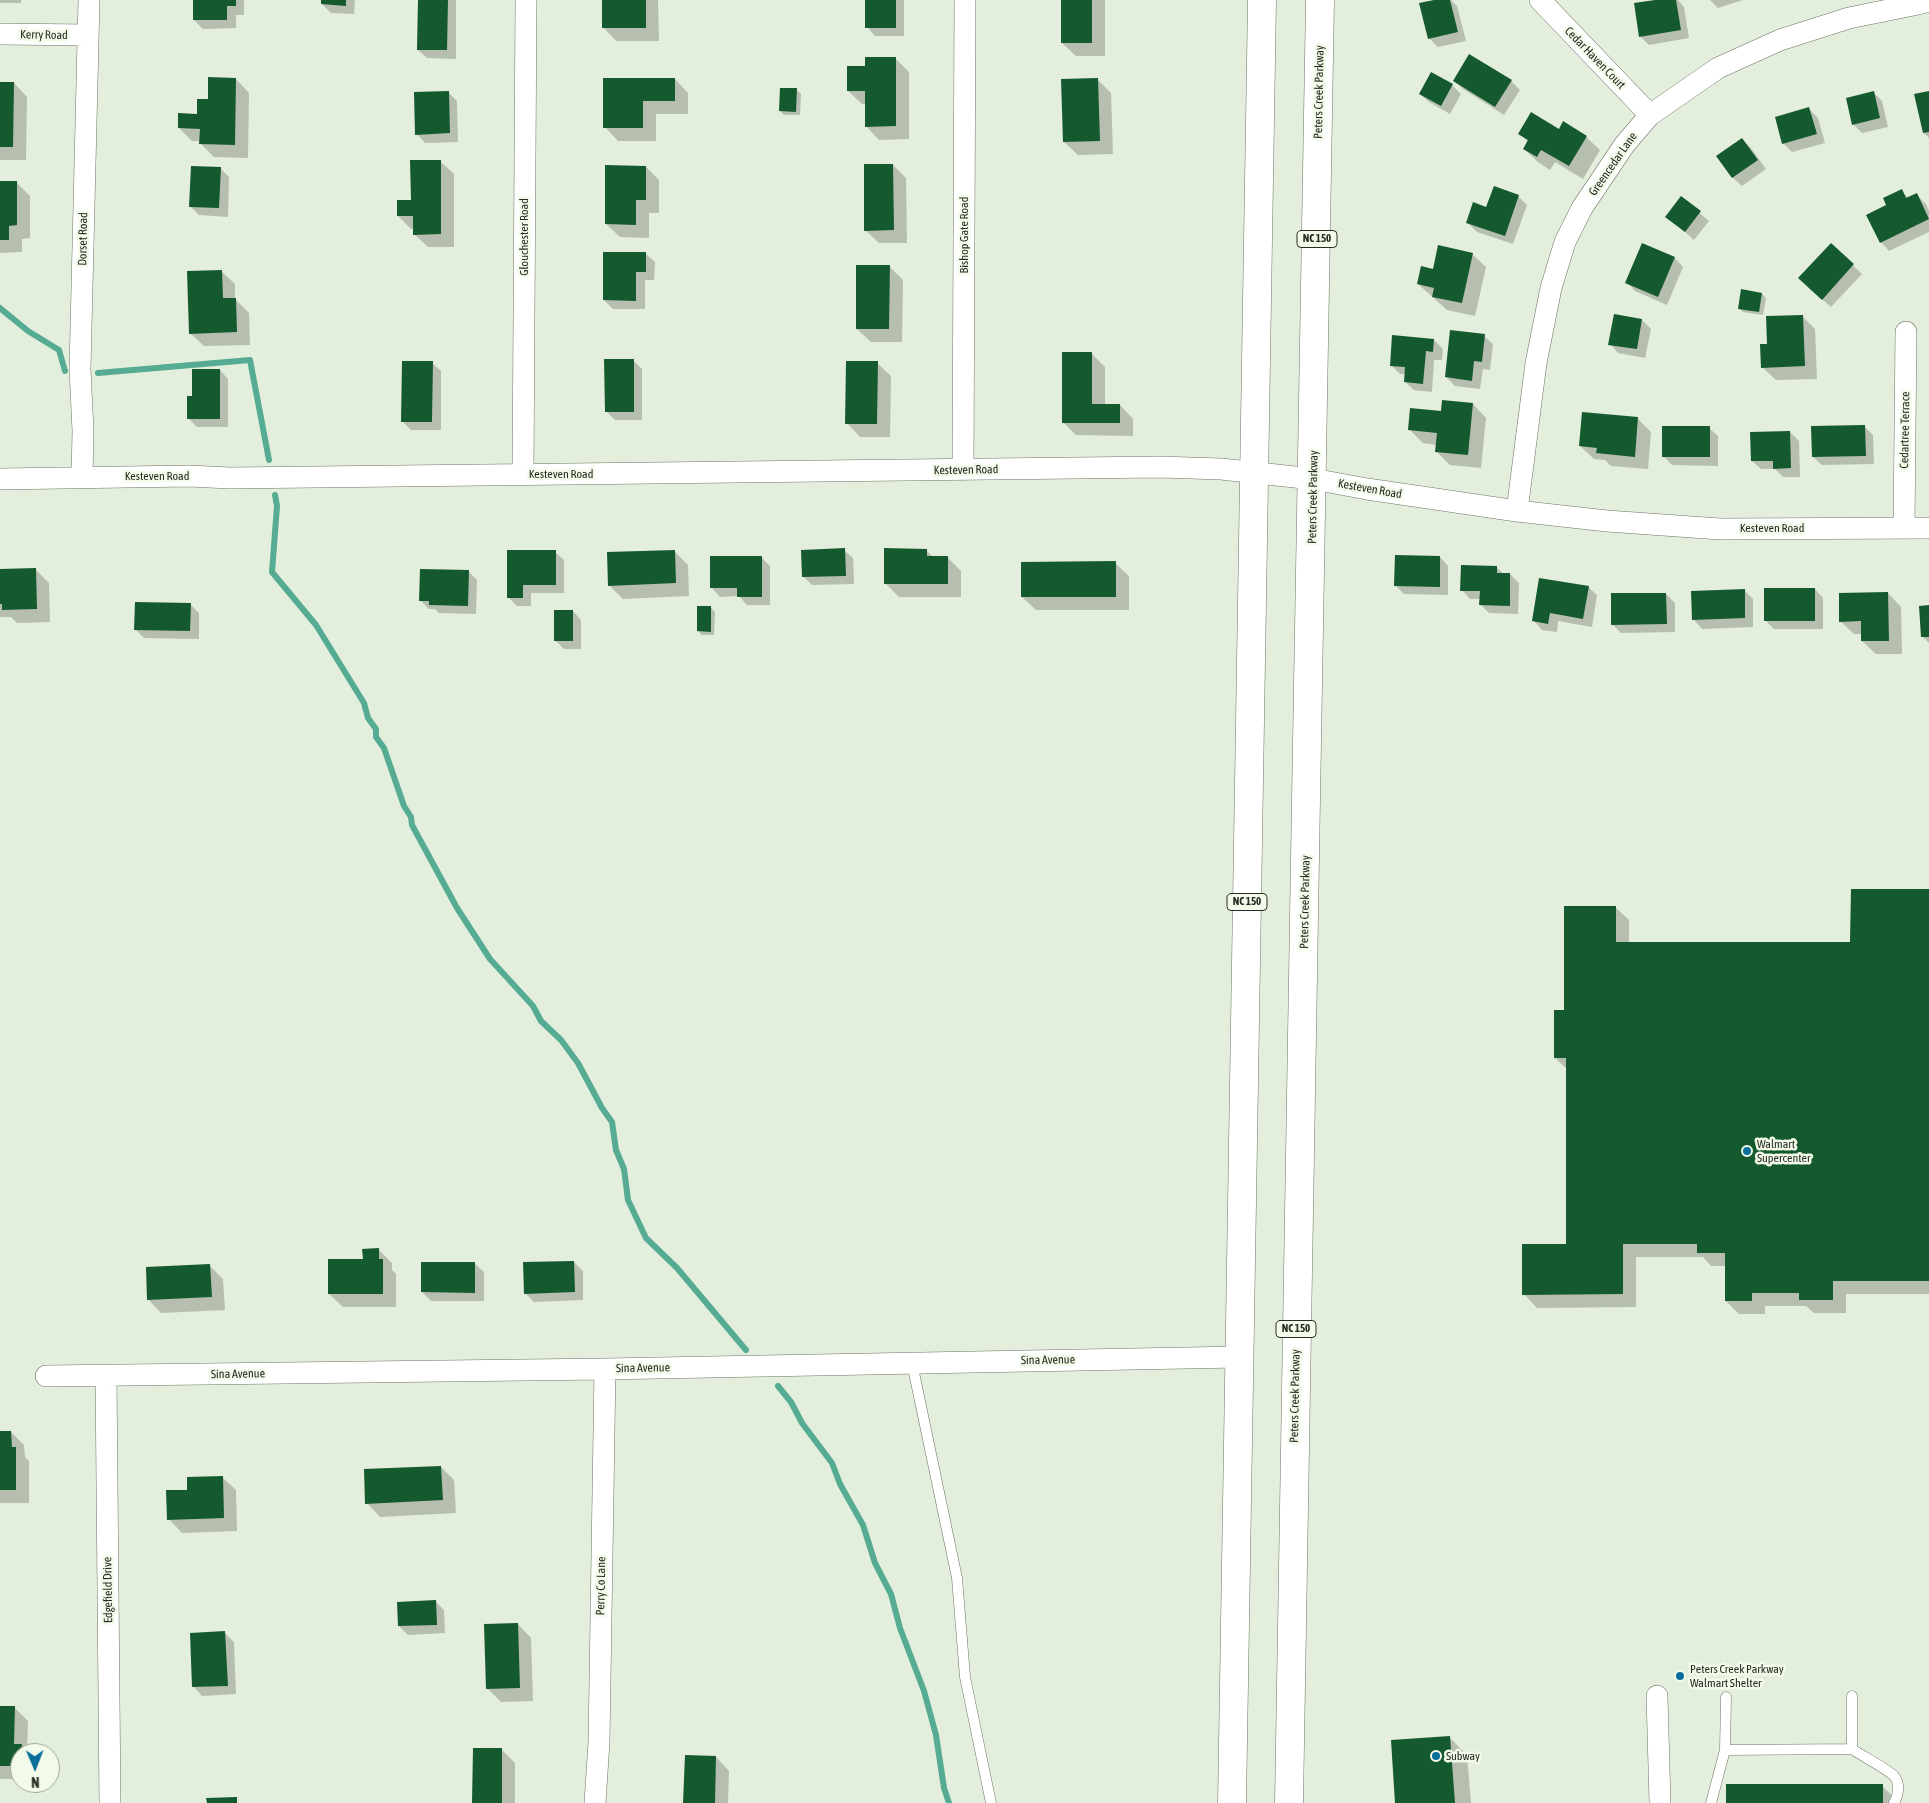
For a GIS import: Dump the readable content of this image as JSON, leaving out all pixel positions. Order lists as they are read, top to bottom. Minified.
{"streets":{"main road":["Peters Creek Parkway","NC 150"],"street":["Kerry Road","Cedar Haven Court","Greencedar Lane","Bishop Gate Road","Glouchester Road","Dorset Road","Cedartree Terrace","Kesteven Road","Sina Avenue","Perry Co Lane","Edgefield Drive"]},"crossings":[["Kerry Road","Dorset Road"],["Cedar Haven Court","Greencedar Lane"],["Peters Creek Parkway","Kesteven Road"],["Greencedar Lane","Kesteven Road"],["Bishop Gate Road","Kesteven Road"],["Glouchester Road","Kesteven Road"],["Dorset Road","Kesteven Road"],["NC 150","Kesteven Road"],["NC 150","Sina Avenue"],["Cedartree Terrace","Kesteven Road"],["Sina Avenue","Perry Co Lane"],["Sina Avenue","Edgefield Drive"]],"places":["Walmart Supercenter","Peters Creek Parkway Walmart Shelter","Subway"],"north":"bottom"}
